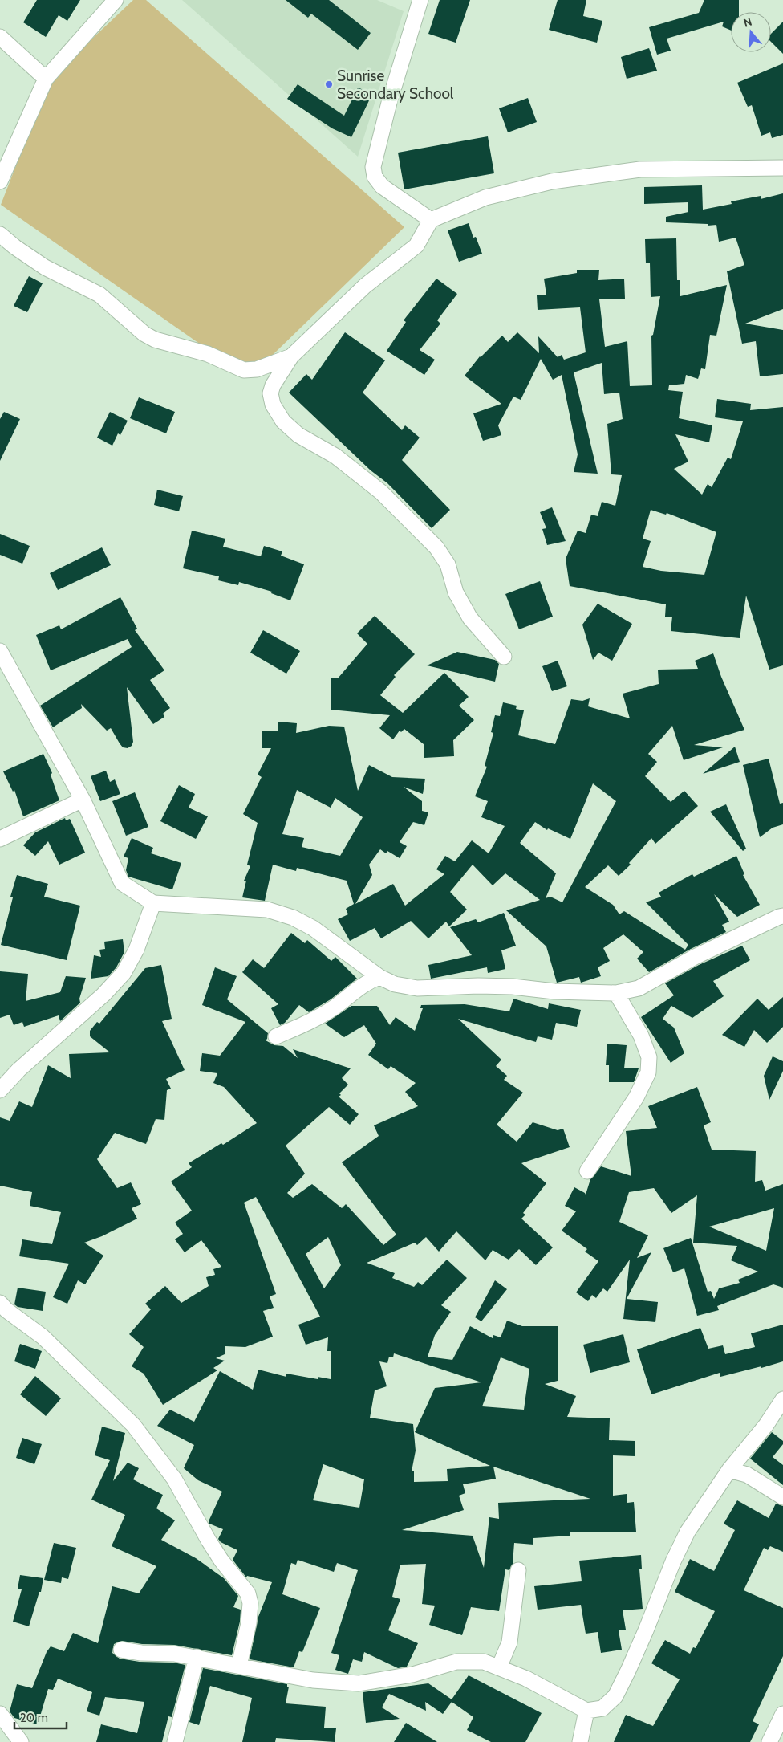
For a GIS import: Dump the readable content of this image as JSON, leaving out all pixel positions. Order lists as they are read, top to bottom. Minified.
{"places":["Sunrise Secondary School"],"scale_bar":"20 m","north":"top"}
